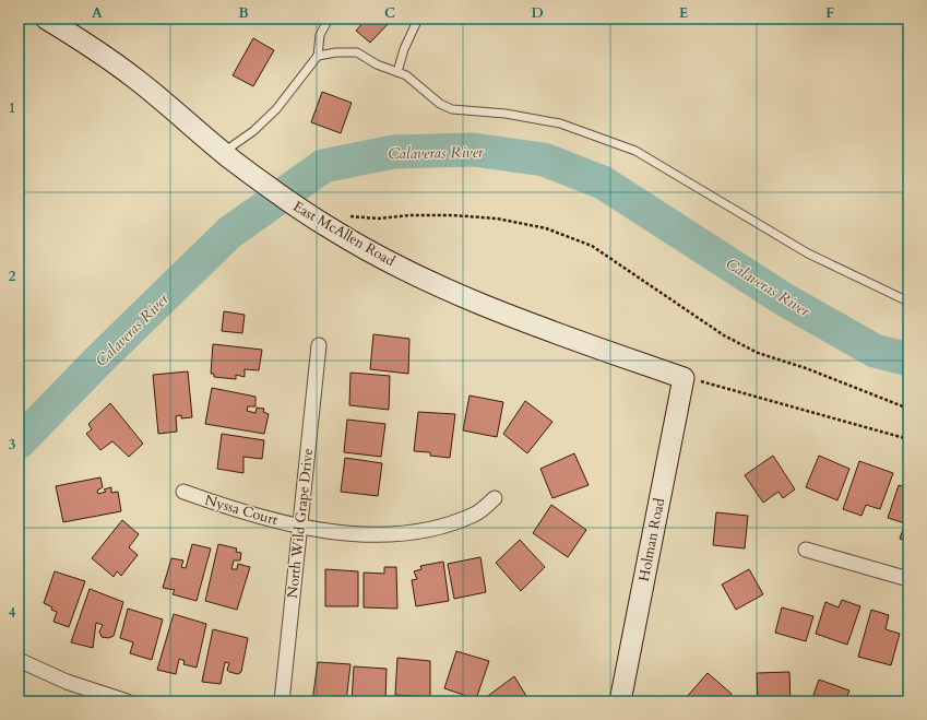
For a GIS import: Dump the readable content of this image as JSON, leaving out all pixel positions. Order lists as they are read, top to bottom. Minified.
{"streets":{"street":["East McAllen Road","Nyssa Court","North Wild Grape Drive","Holman Road"]},"crossings":[["East McAllen Road","Holman Road"],["Nyssa Court","North Wild Grape Drive"]],"water":["Calaveras River"],"grid":{"columns":["A","B","C","D","E","F"],"rows":["1","2","3","4"]}}
